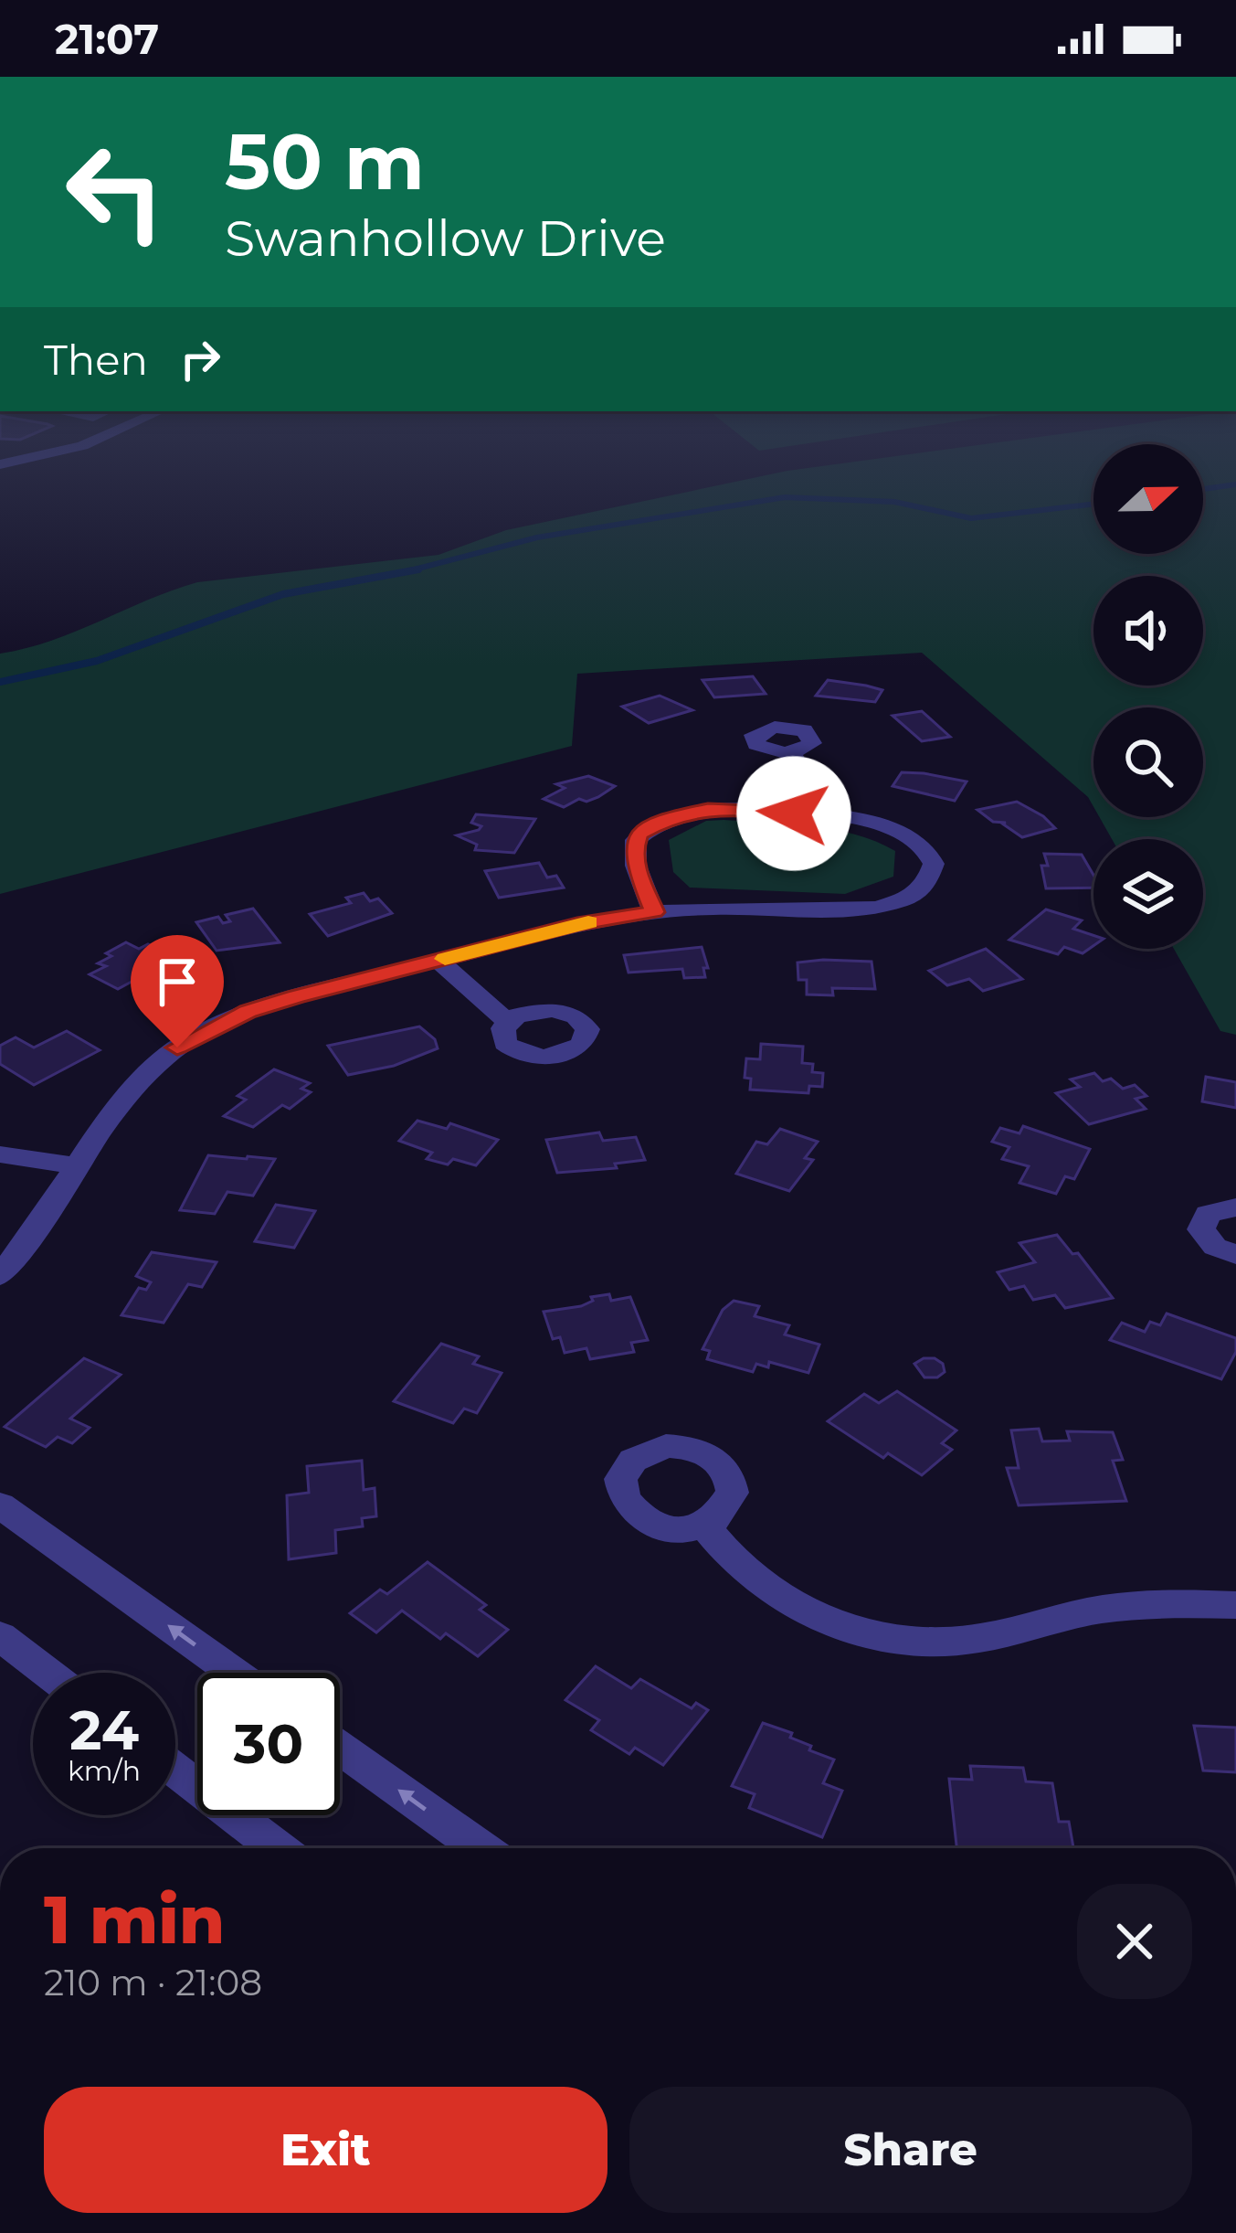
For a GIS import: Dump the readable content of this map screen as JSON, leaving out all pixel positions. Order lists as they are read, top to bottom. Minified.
{"north":"right","page":{"status":"21:07","turn":["50 m","Swanhollow Drive"],"then":"Then","speed":"24 km/h","limit":"30","heading":["1 min","210 m · 21:08"],"buttons":["Exit","Share"]}}
